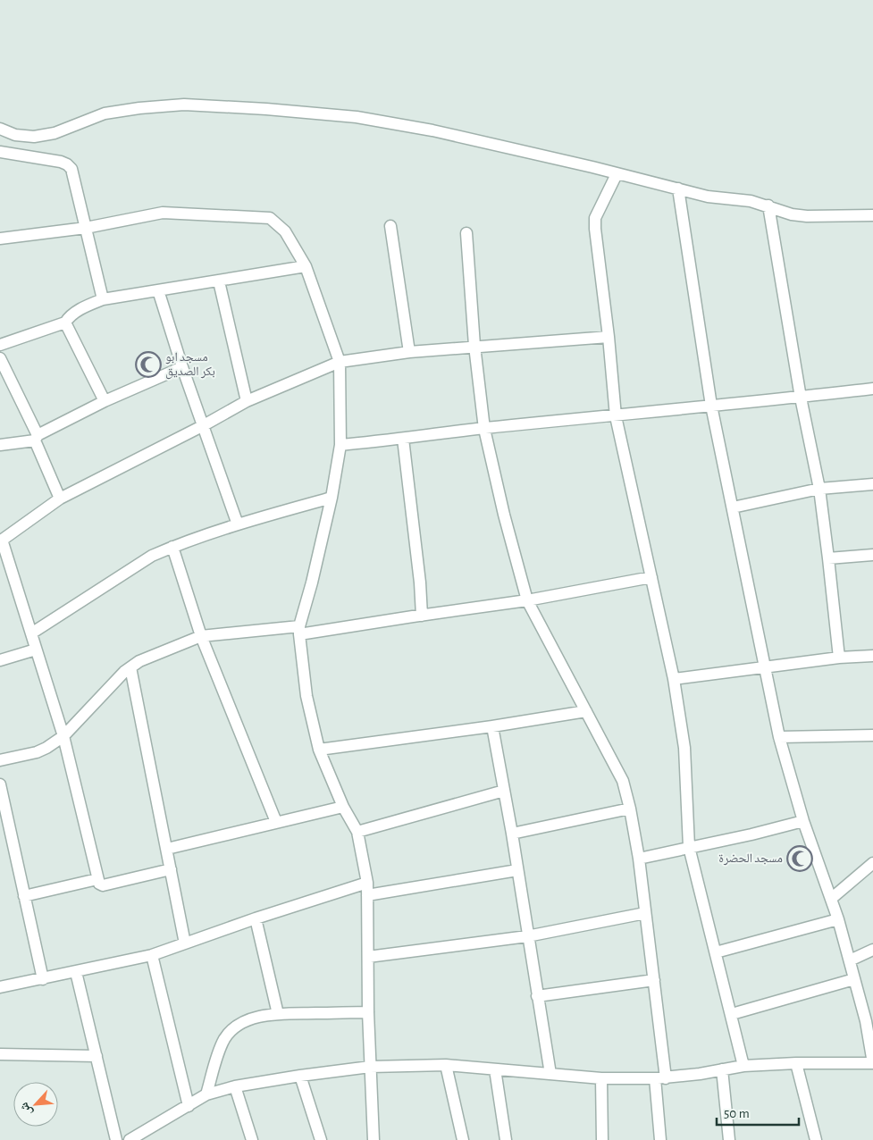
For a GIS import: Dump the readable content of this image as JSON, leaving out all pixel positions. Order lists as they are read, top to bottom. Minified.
{"places":{"mosque":["مسجد ابو بكر الصديق","مسجد الحضرة"]},"scale_bar":"50 m","north":"bottom left"}
